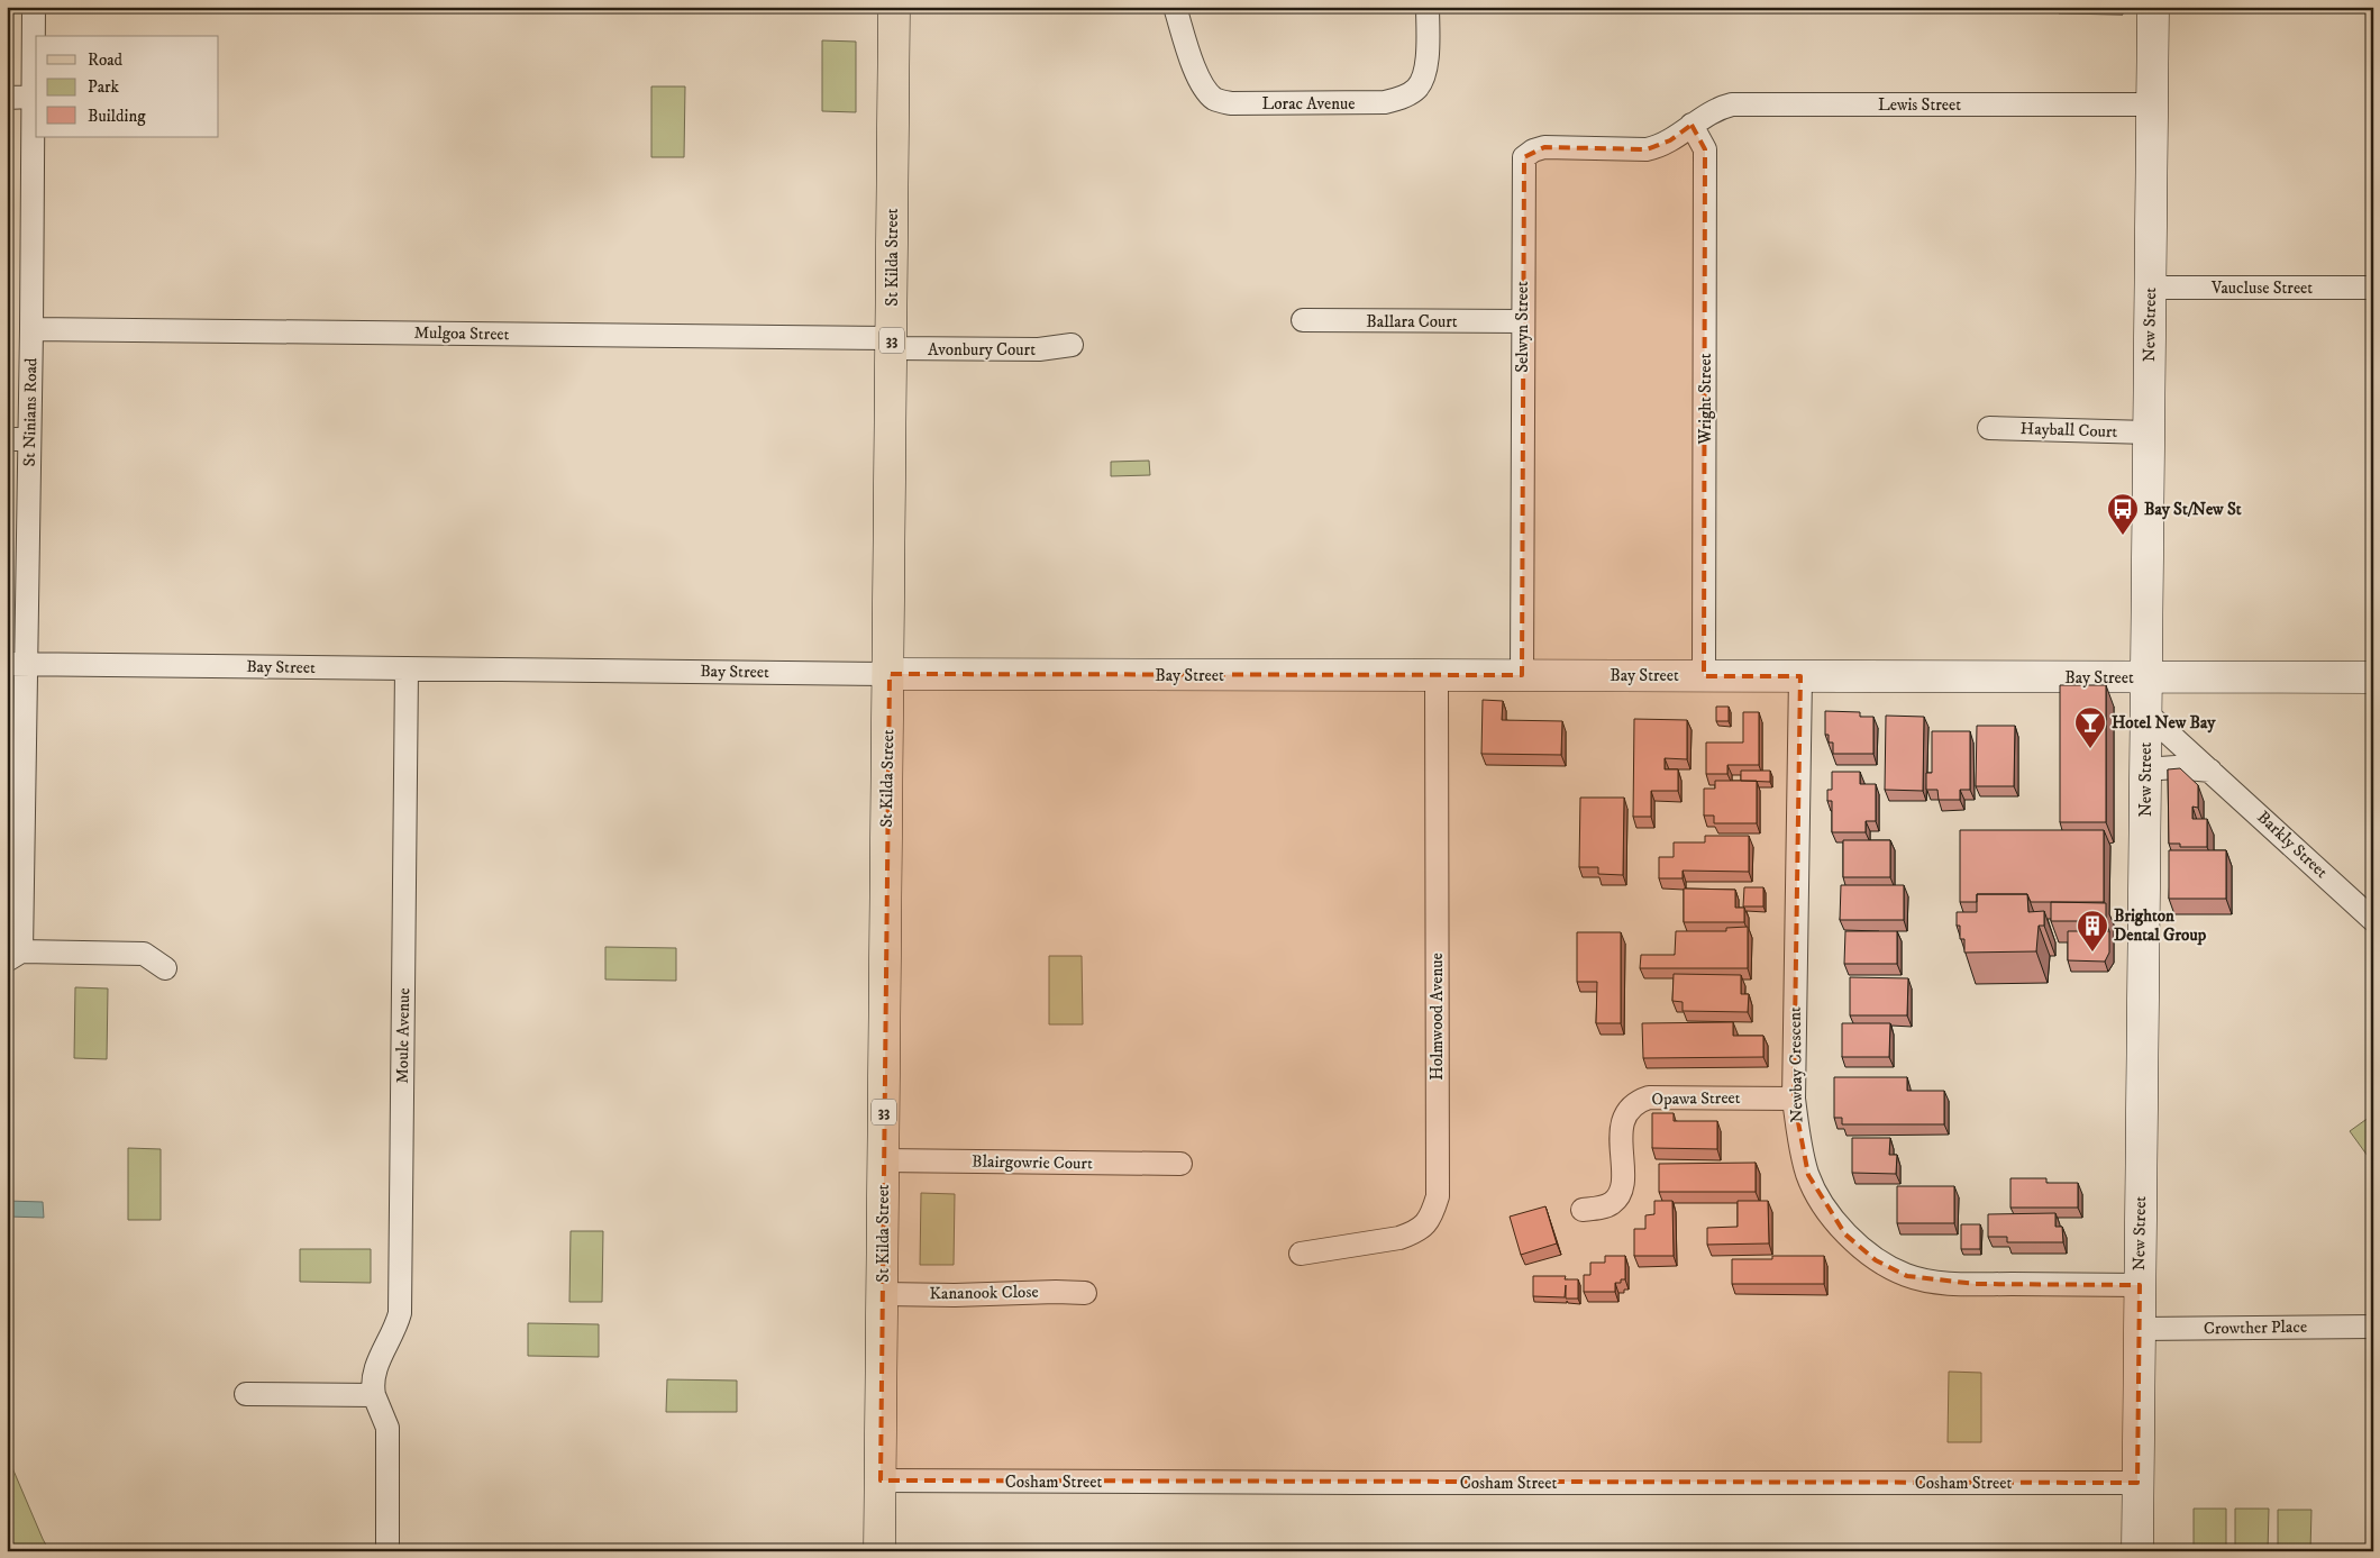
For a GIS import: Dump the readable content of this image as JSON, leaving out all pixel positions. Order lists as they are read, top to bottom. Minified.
{"streets":{"main road":["St Kilda Street","New Street","33","Bay Street"],"street":["Lorac Avenue","Lewis Street","Vaucluse Street","Ballara Court","Selwyn Street","Mulgoa Street","Avonbury Court","Wright Street","St Ninians Road","Hayball Court","Barkly Street","Holmwood Avenue","Moule Avenue","Newbay Crescent","Opawa Street","Blairgowrie Court","Kananook Close","Crowther Place","Cosham Street"]},"crossings":[["Lewis Street","New Street"],["Lewis Street","Selwyn Street"],["Lewis Street","Wright Street"],["St Kilda Street","Mulgoa Street"],["St Kilda Street","Avonbury Court"],["St Kilda Street","Bay Street"],["St Kilda Street","Blairgowrie Court"],["St Kilda Street","Kananook Close"],["St Kilda Street","Cosham Street"],["Vaucluse Street","New Street"],["Ballara Court","Selwyn Street"],["New Street","Hayball Court"],["New Street","Bay Street"],["New Street","Barkly Street"],["New Street","Newbay Crescent"],["New Street","Crowther Place"],["New Street","Cosham Street"],["Selwyn Street","Wright Street"],["Selwyn Street","Bay Street"],["Mulgoa Street","Avonbury Court"],["Mulgoa Street","St Ninians Road"],["Wright Street","Bay Street"],["St Ninians Road","Bay Street"],["Bay Street","Holmwood Avenue"],["Bay Street","Moule Avenue"],["Bay Street","Newbay Crescent"],["Newbay Crescent","Opawa Street"]],"places":{"bus stop":["Bay St/New St"],"bar":["Hotel New Bay"],"building":["Brighton Dental Group"]},"legend":["Road","Park","Building"]}
